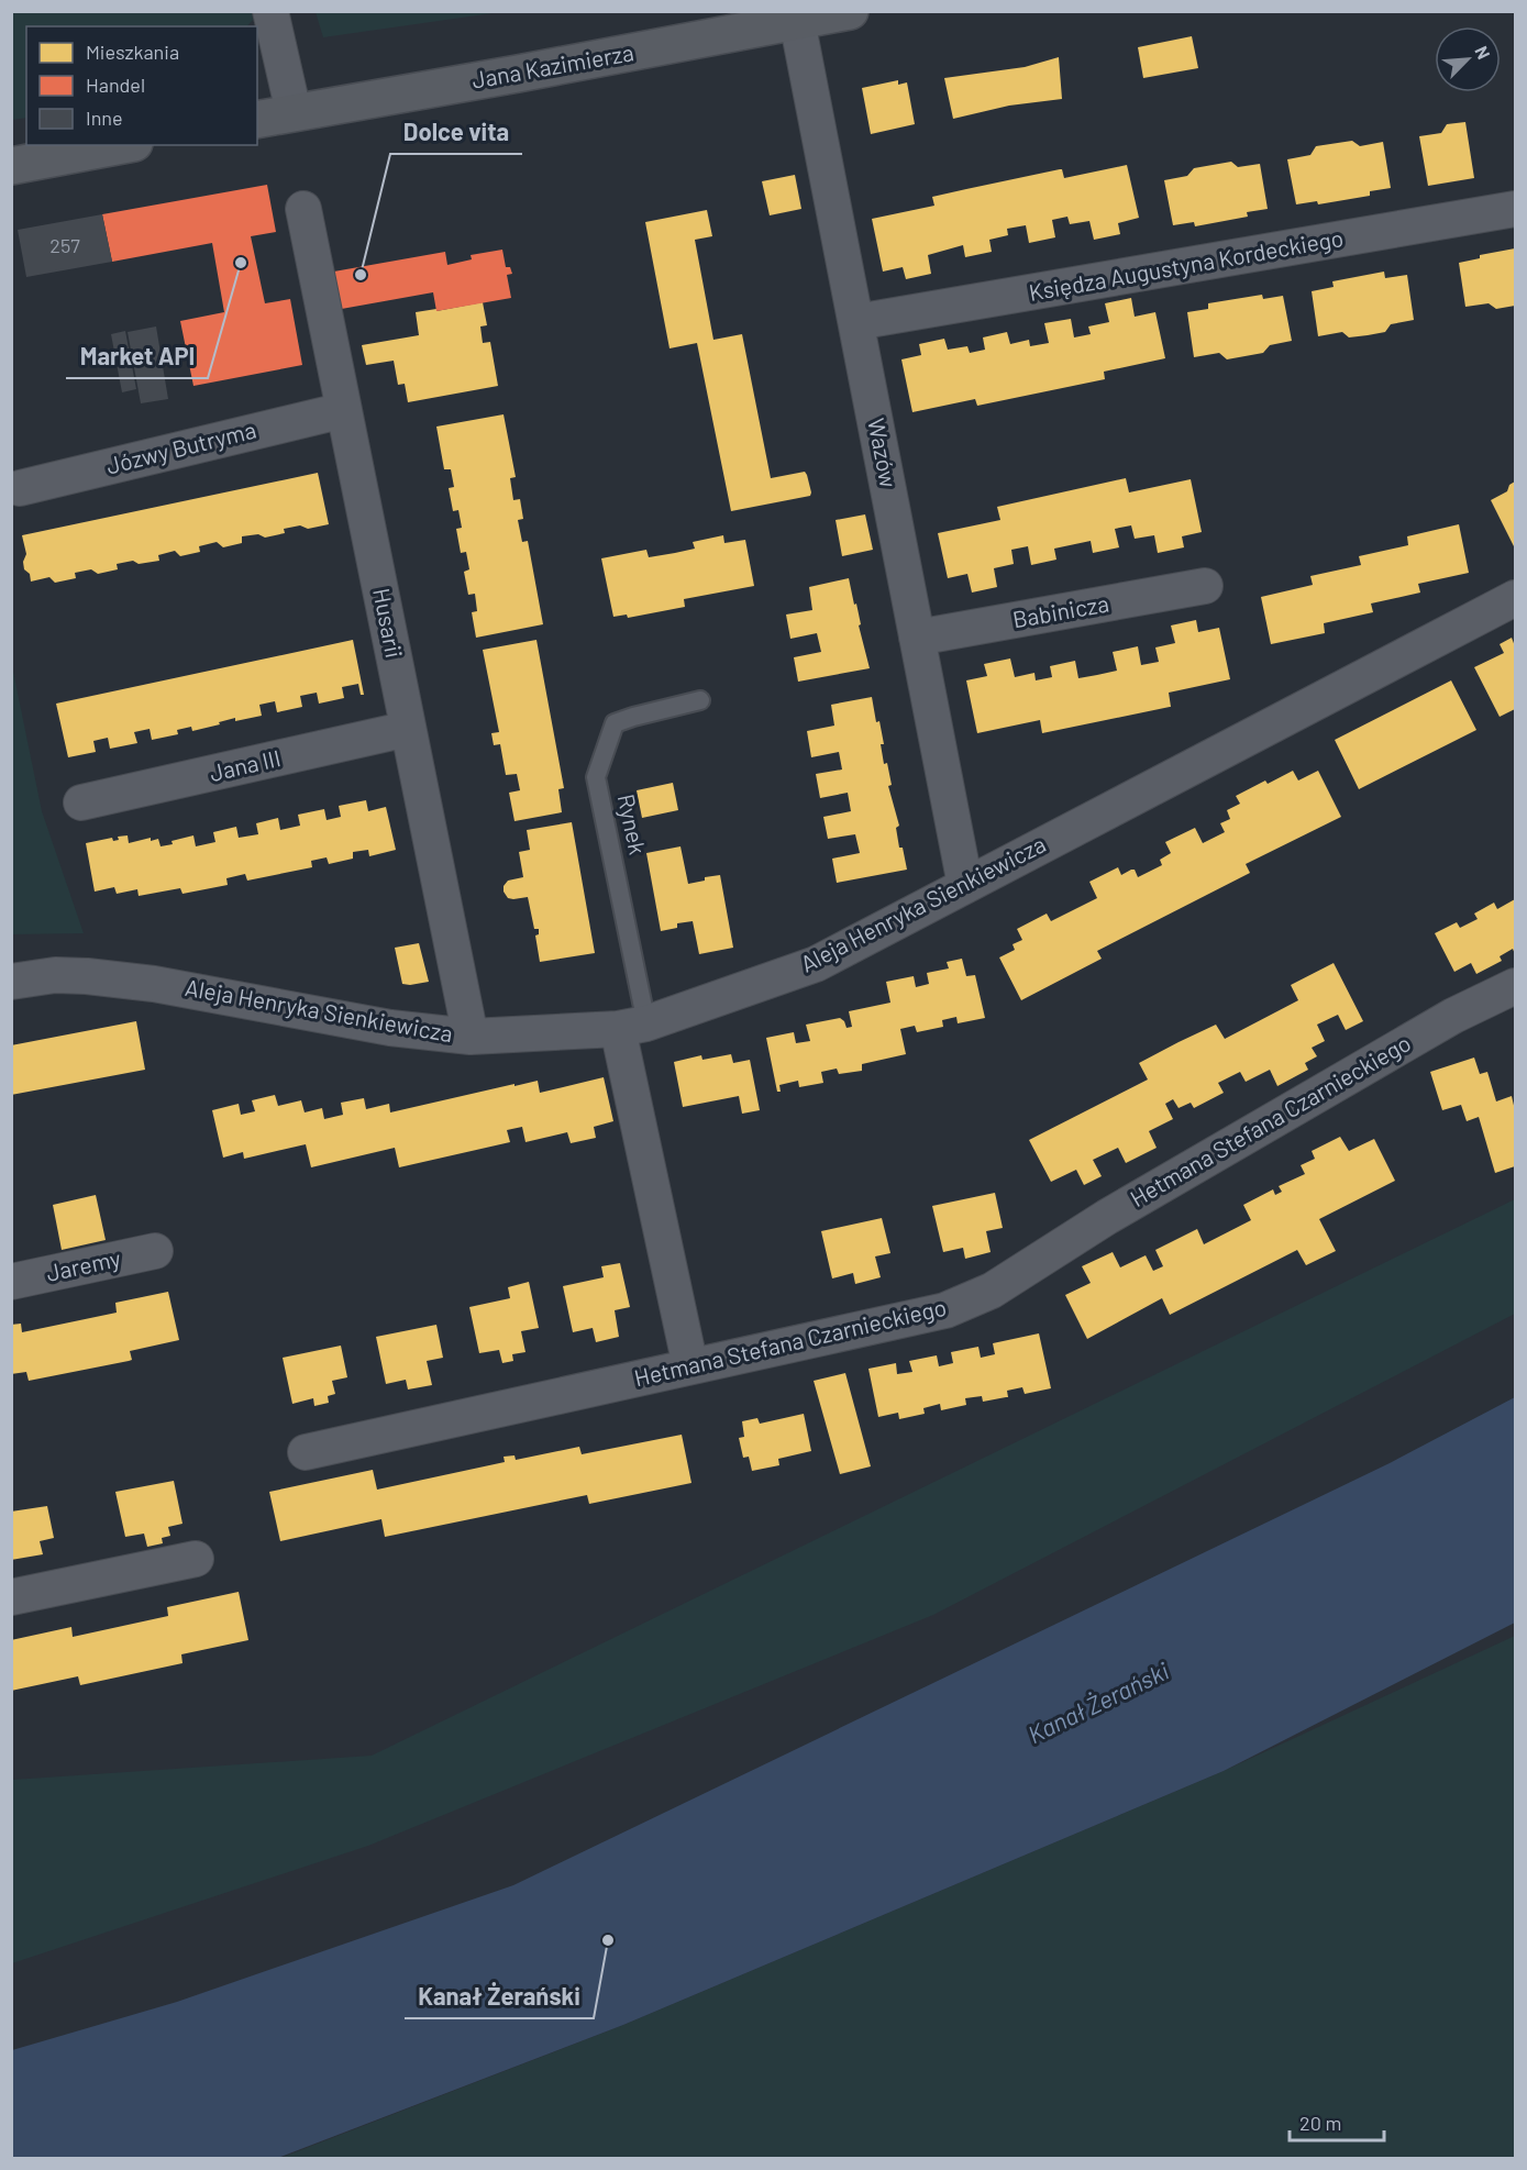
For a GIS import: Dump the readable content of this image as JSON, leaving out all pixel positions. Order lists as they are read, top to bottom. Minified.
{"streets":{"main road":["Jana Kazimierza"],"street":["Księdza Augustyna Kordeckiego","Józwy Butryma","Wazów","Babinicza","Husarii","Jana III","Aleja Henryka Sienkiewicza","Hetmana Stefana Czarnieckiego","Jaremy"],"lane":["Rynek"]},"crossings":[["Jana Kazimierza","Wazów"],["Księdza Augustyna Kordeckiego","Wazów"],["Józwy Butryma","Husarii"],["Wazów","Babinicza"],["Wazów","Aleja Henryka Sienkiewicza"],["Husarii","Jana III"],["Husarii","Aleja Henryka Sienkiewicza"],["Rynek","Aleja Henryka Sienkiewicza"]],"water":["Kanał Żerański"],"places":["Market API","Dolce vita","Kanał Żerański"],"house_numbers":["257"],"legend":["Mieszkania","Handel","Inne"],"scale_bar":"20 m","north":"top right"}
